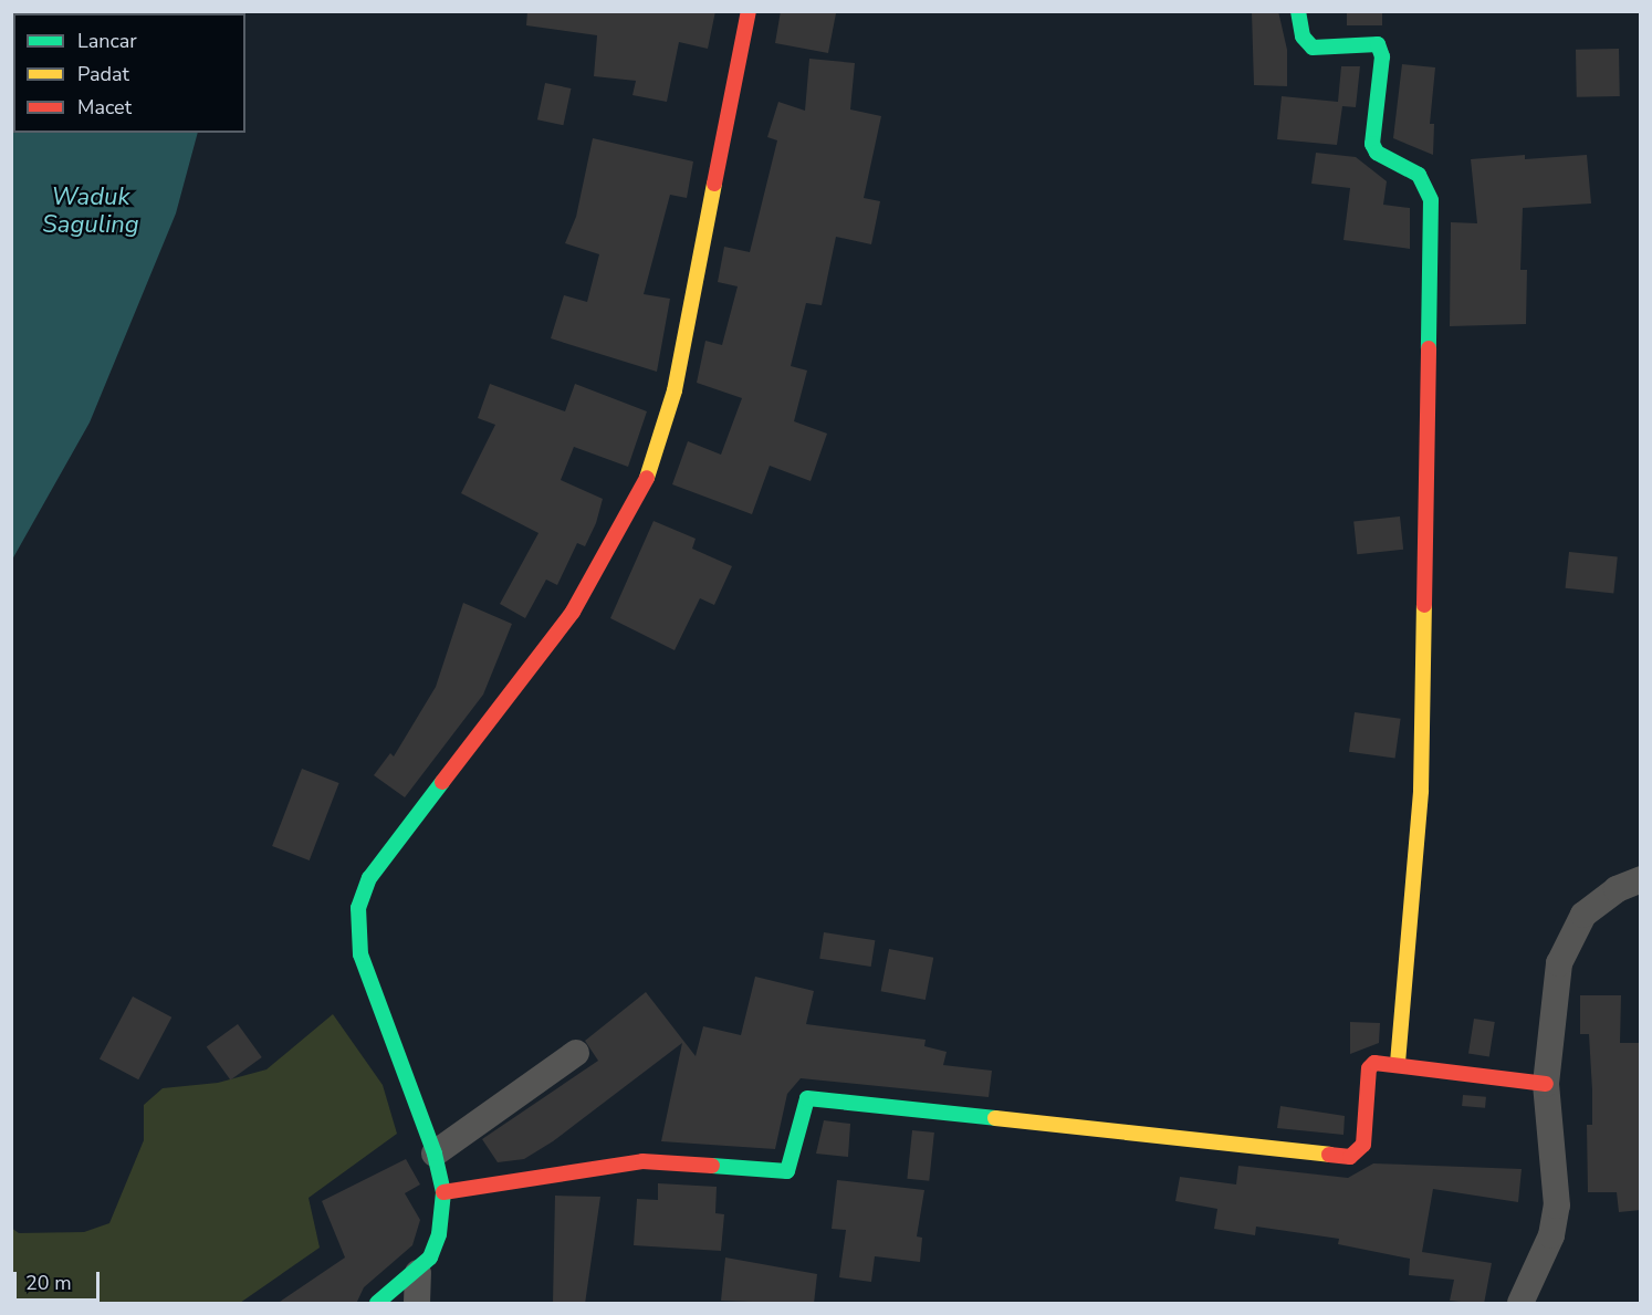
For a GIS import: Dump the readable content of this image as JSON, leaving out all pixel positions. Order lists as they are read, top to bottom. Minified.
{"water":["Waduk Saguling"],"legend":["Lancar","Padat","Macet"],"scale_bar":"20 m"}
